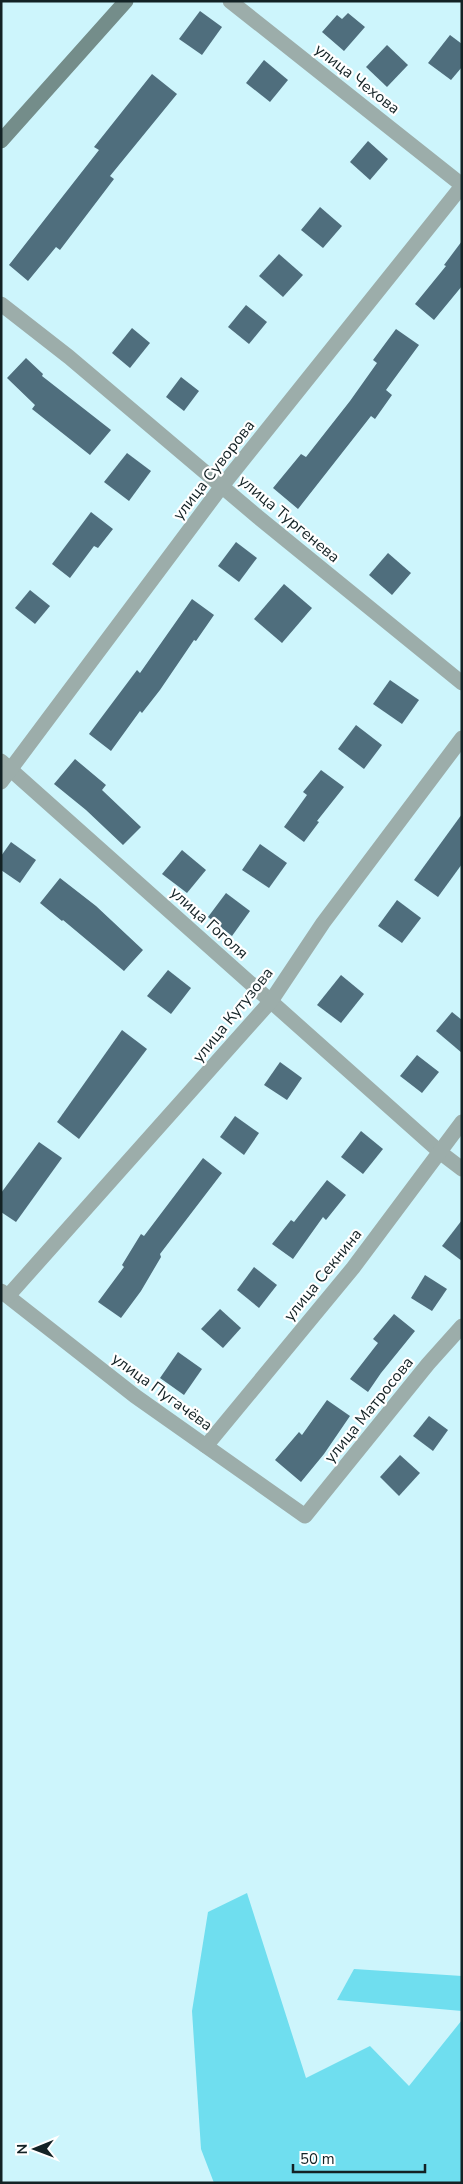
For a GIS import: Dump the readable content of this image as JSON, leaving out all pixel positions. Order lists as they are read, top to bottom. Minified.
{"streets":{"street":["улица Чехова","улица Суворова","улица Тургенева","улица Гоголя","улица Кутузова","улица Секнина","улица Пугачёва","улица Матросова"]},"crossings":[["улица Чехова","улица Суворова"],["улица Суворова","улица Тургенева"],["улица Суворова","улица Гоголя"],["улица Гоголя","улица Кутузова"],["улица Гоголя","улица Секнина"],["улица Кутузова","улица Пугачёва"],["улица Секнина","улица Пугачёва"],["улица Пугачёва","улица Матросова"]],"scale_bar":"50 m","north":"left"}
